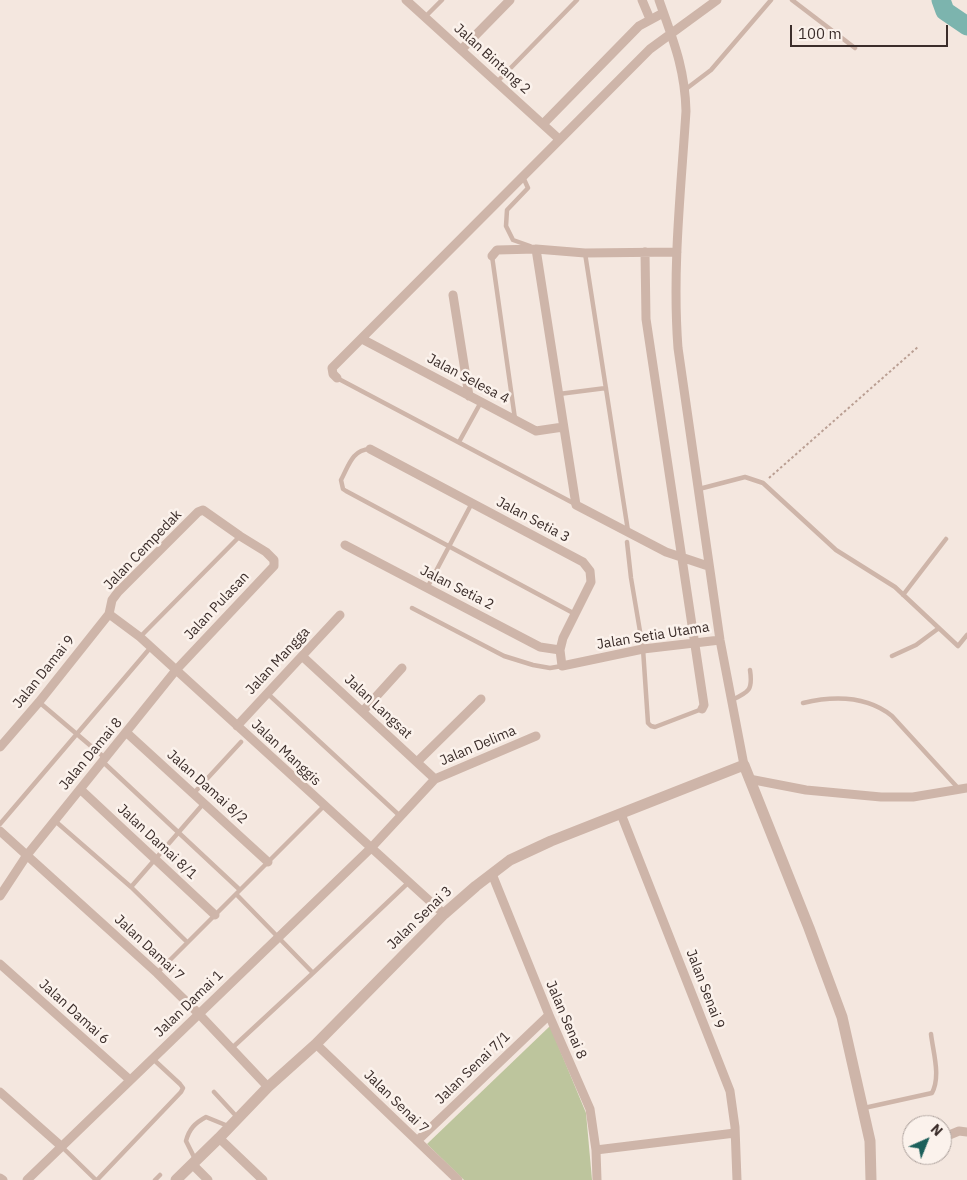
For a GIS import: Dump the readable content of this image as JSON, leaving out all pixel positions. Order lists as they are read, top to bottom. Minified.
{"streets":{"street":["Jalan Bintang 2","Jalan Selesa 4","Jalan Setia 3","Jalan Cempedak","Jalan Setia 2","Jalan Pulasan","Jalan Setia Utama","Jalan Mangga","Jalan Damai 9","Jalan Langsat","Jalan Delima","Jalan Manggis","Jalan Damai 8","Jalan Damai 8/2","Jalan Damai 8/1","Jalan Senai 3","Jalan Damai 7","Jalan Senai 9","Jalan Damai 1","Jalan Damai 6","Jalan Senai 8","Jalan Senai 7/1","Jalan Senai 7"]},"crossings":[["Jalan Setia 3","Jalan Setia 2"],["Jalan Setia 3","Jalan Setia Utama"],["Jalan Cempedak","Jalan Pulasan"],["Jalan Cempedak","Jalan Damai 9"],["Jalan Cempedak","Jalan Manggis"],["Jalan Pulasan","Jalan Manggis"],["Jalan Pulasan","Jalan Damai 8"],["Jalan Mangga","Jalan Langsat"],["Jalan Mangga","Jalan Manggis"],["Jalan Damai 9","Jalan Manggis"],["Jalan Langsat","Jalan Delima"],["Jalan Delima","Jalan Manggis"],["Jalan Delima","Jalan Damai 1"],["Jalan Manggis","Jalan Damai 8"],["Jalan Manggis","Jalan Senai 3"],["Jalan Manggis","Jalan Damai 1"],["Jalan Damai 8","Jalan Damai 8/2"],["Jalan Damai 8","Jalan Damai 8/1"],["Jalan Damai 8","Jalan Damai 7"],["Jalan Senai 3","Jalan Damai 7"],["Jalan Senai 3","Jalan Senai 9"],["Jalan Senai 3","Jalan Senai 8"],["Jalan Senai 3","Jalan Senai 7"],["Jalan Damai 7","Jalan Damai 1"],["Jalan Damai 1","Jalan Damai 6"],["Jalan Senai 8","Jalan Senai 7/1"],["Jalan Senai 7/1","Jalan Senai 7"]],"scale_bar":"100 m","north":"top right"}
